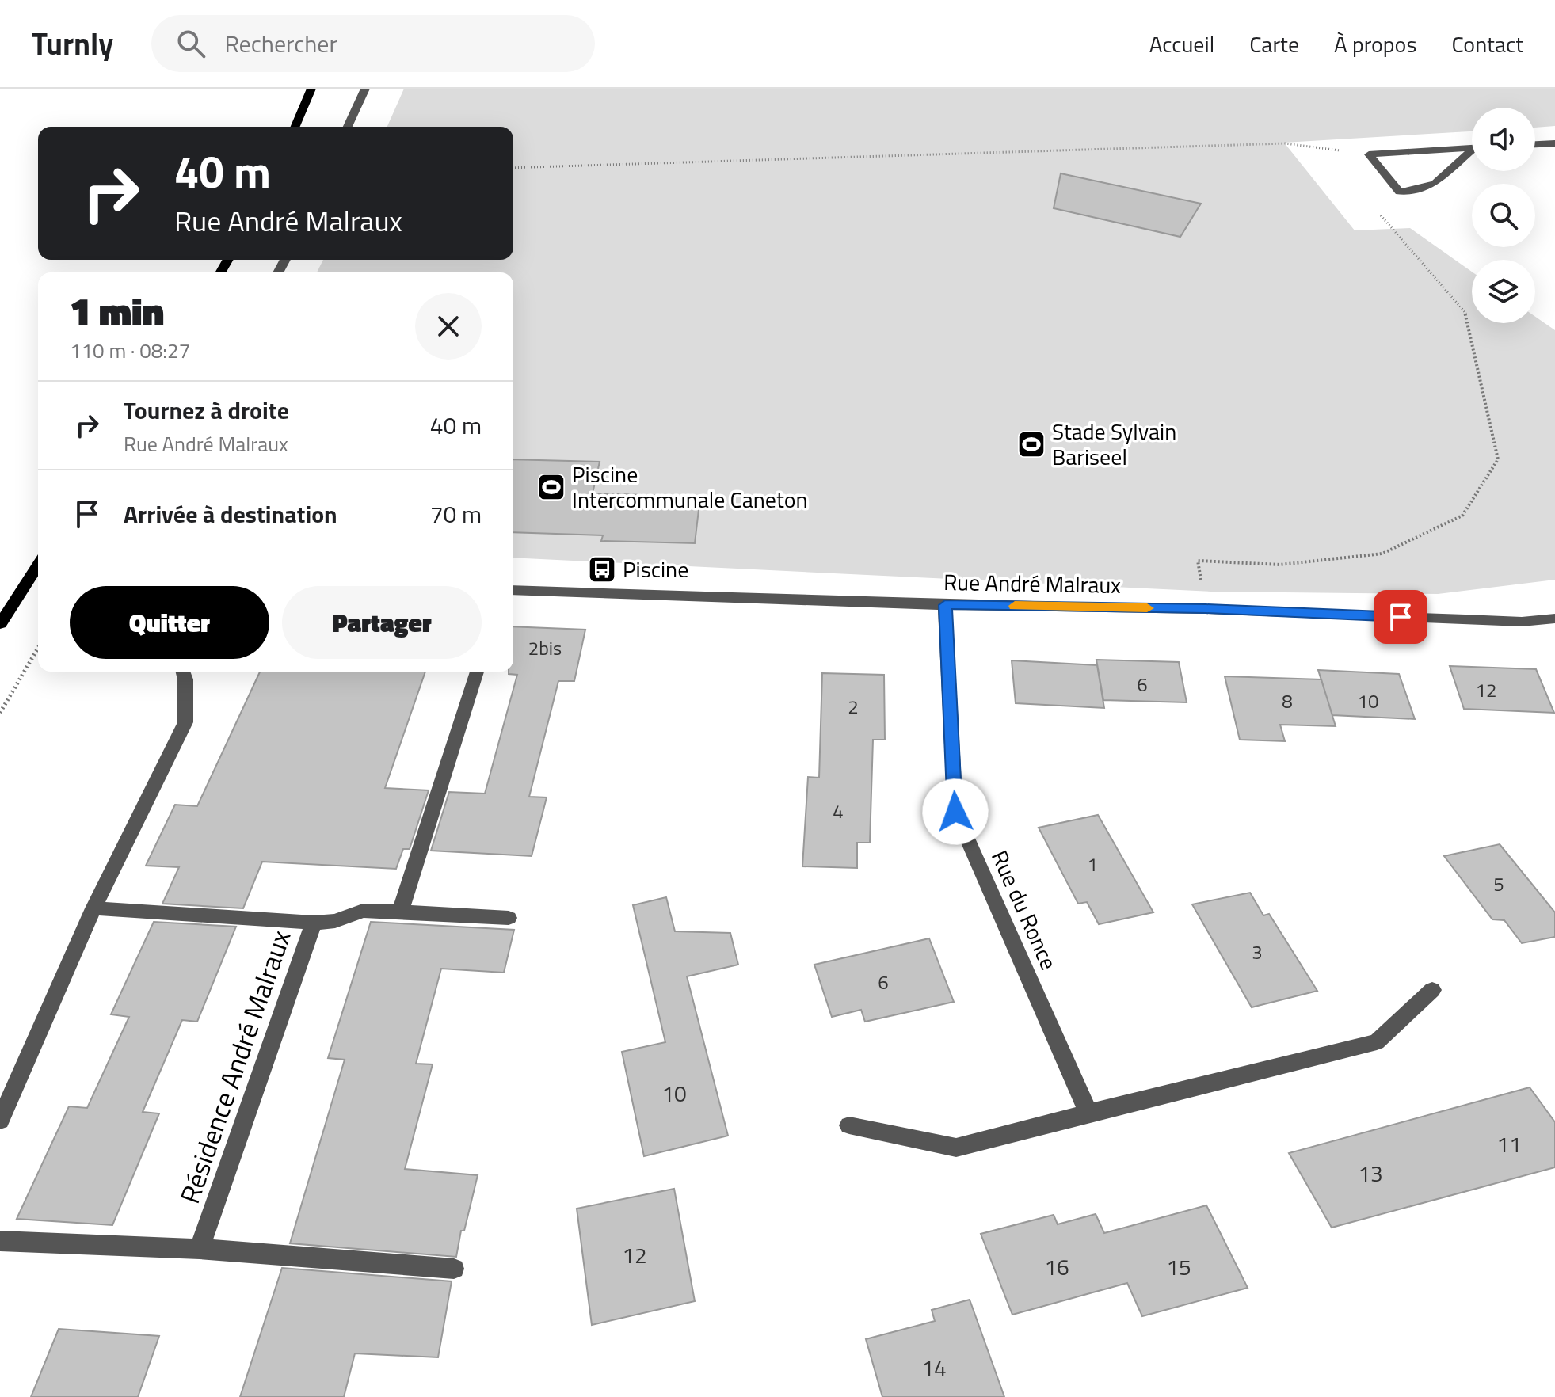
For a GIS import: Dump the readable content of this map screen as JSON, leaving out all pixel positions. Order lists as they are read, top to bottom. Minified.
{"streets":{"street":["Rue André Malraux","Rue du Ronce","Résidence André Malraux"]},"crossings":[["Rue André Malraux","Rue du Ronce"]],"places":{"sports":["Stade Sylvain Bariseel","Piscine Intercommunale Caneton"],"bus stop":["Piscine"]},"house_numbers":["2bis","6","12","8","10","2","4","1","5","3","6","10","11","13","12","16","15","14"],"page":{"header":"Turnly","search":"Rechercher","nav":["Accueil","Carte","À propos","Contact"],"turn":["40 m","Rue André Malraux"],"heading":["1 min","110 m · 08:27"],"list":[{"name":"Tournez à droite","note":"Rue André Malraux","value":"40 m"},{"name":"Arrivée à destination","value":"70 m"}],"buttons":["Quitter","Partager"]}}
